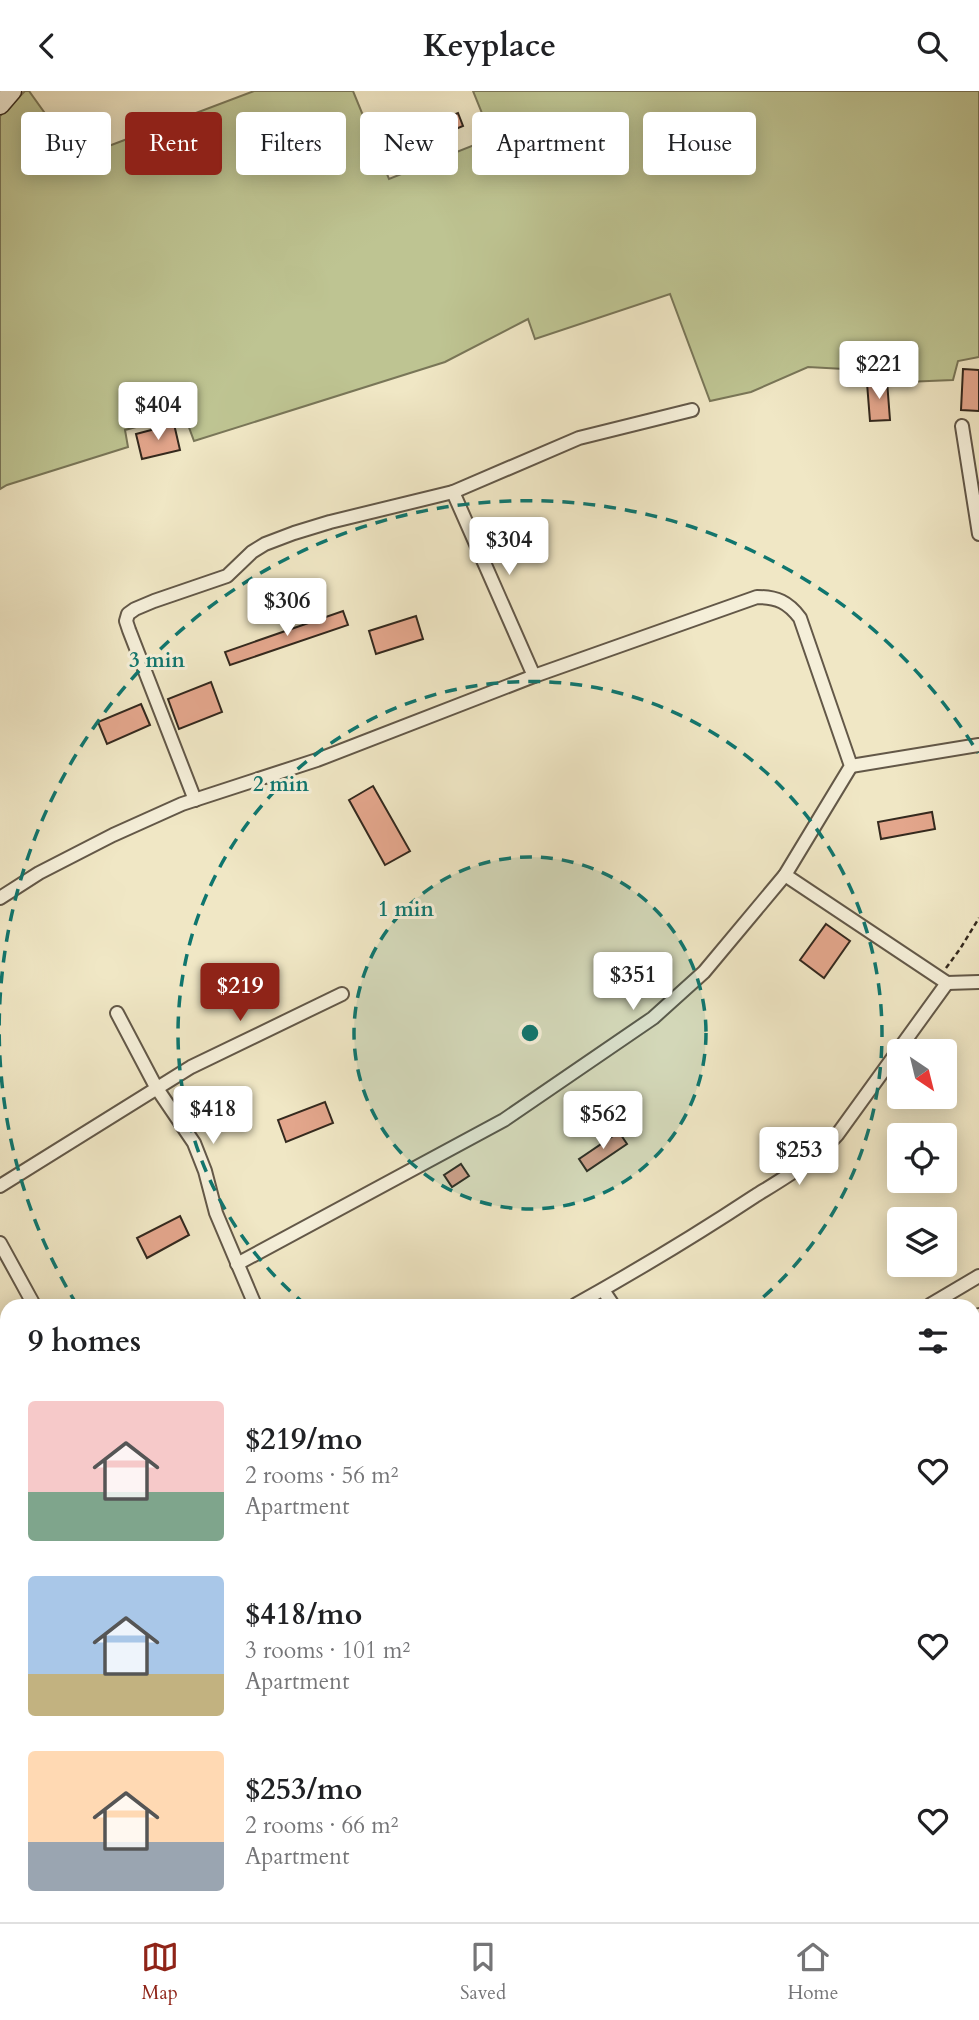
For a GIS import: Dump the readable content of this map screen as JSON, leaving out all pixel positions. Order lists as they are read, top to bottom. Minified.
{"north":"bottom right","page":{"header":"Keyplace","chip":["Buy","Rent","Filters","New","Apartment","House"],"price":["$221","$404","$304","$306","$351","$219","$418","$562","$253"],"heading":"9 homes","list":[{"name":"$219/mo","note":"2 rooms · 56 m² · Apartment"},{"name":"$418/mo","note":"3 rooms · 101 m² · Apartment"},{"name":"$253/mo","note":"2 rooms · 66 m² · Apartment"}],"tabs":["Map","Saved","Home"]},"rings":["3 min","2 min","1 min"]}
